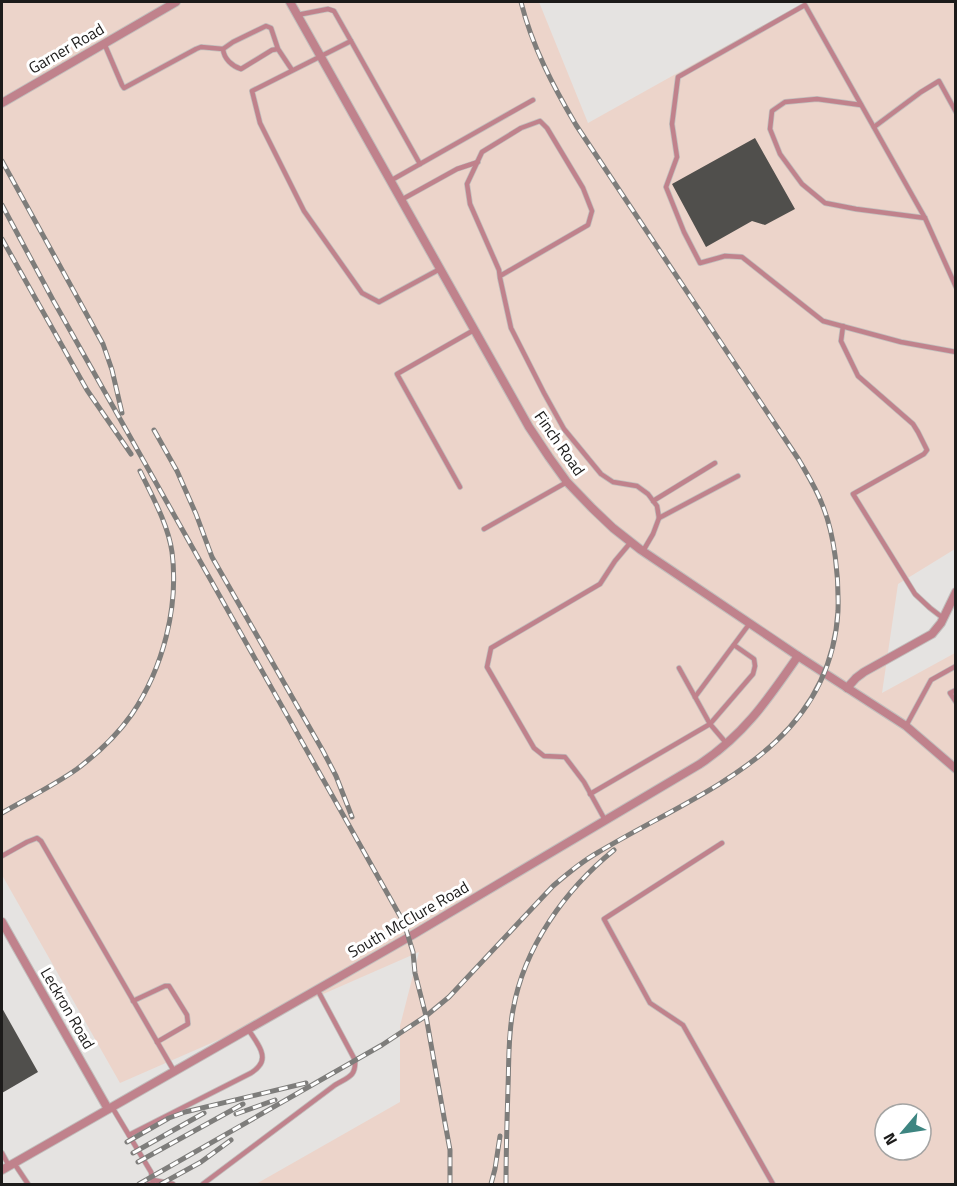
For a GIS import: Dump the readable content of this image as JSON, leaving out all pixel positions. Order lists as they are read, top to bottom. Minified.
{"streets":{"street":["Garner Road","Finch Road","South McClure Road","Leckron Road"]},"crossings":[["Finch Road","South McClure Road"],["South McClure Road","Leckron Road"]],"north":"bottom left"}
